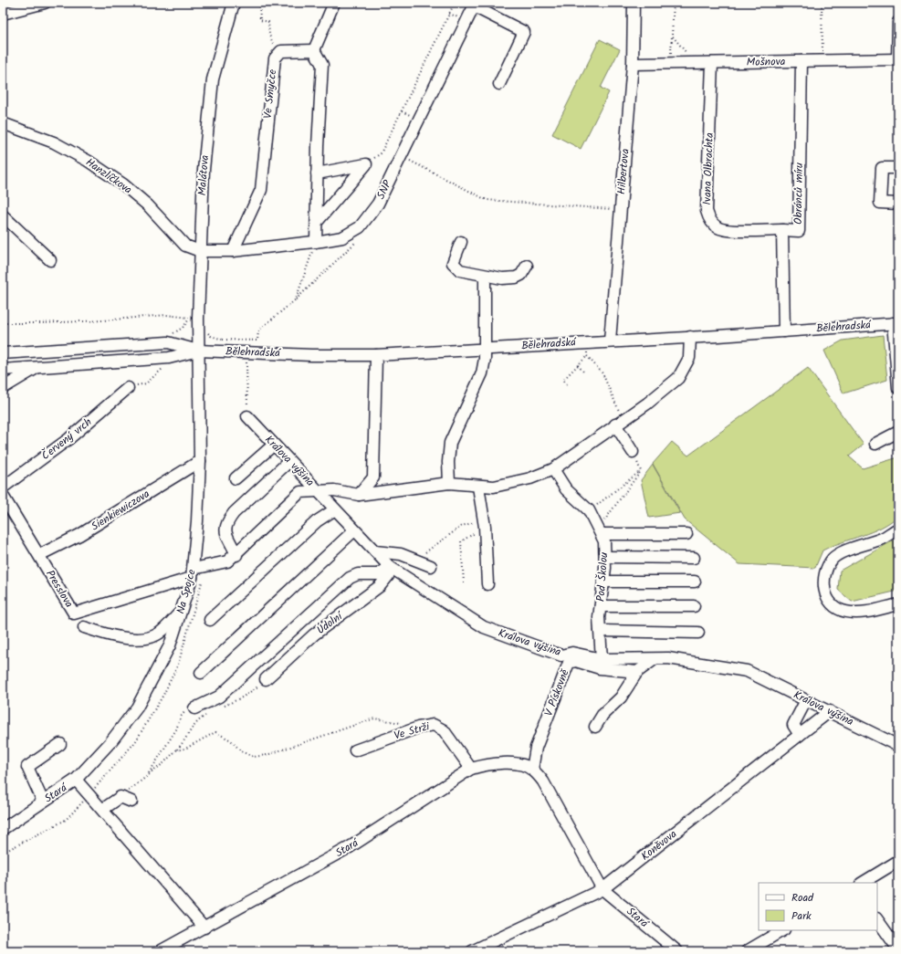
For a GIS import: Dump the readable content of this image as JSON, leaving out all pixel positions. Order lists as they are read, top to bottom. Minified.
{"streets":{"street":["Mošnova","Ve Smyčce","Ivana Olbrachta","Hilbertova","Malátova","Hanzlíčkova","SNP","Obránců míru","Bělehradská","Červený vrch","Králova výšina","Sienkiewiczova","Pod Školou","Presslova","Na Spojce","Údolní","V Pískovně","Ve Strži","Stará","Koněvova"]},"crossings":[["Mošnova","Ivana Olbrachta"],["Mošnova","Hilbertova"],["Mošnova","Obránců míru"],["Ve Smyčce","SNP"],["Ivana Olbrachta","Obránců míru"],["Hilbertova","Bělehradská"],["Malátova","Hanzlíčkova"],["Malátova","SNP"],["Malátova","Bělehradská"],["Malátova","Na Spojce"],["Hanzlíčkova","SNP"],["Obránců míru","Bělehradská"],["Bělehradská","Na Spojce"],["Králova výšina","Pod Školou"],["Králova výšina","Údolní"],["Králova výšina","Koněvova"],["Sienkiewiczova","Presslova"],["Sienkiewiczova","Na Spojce"],["Presslova","Na Spojce"],["Na Spojce","Stará"],["V Pískovně","Stará"],["Ve Strži","Stará"],["Stará","Koněvova"]],"legend":["Road","Park"]}
